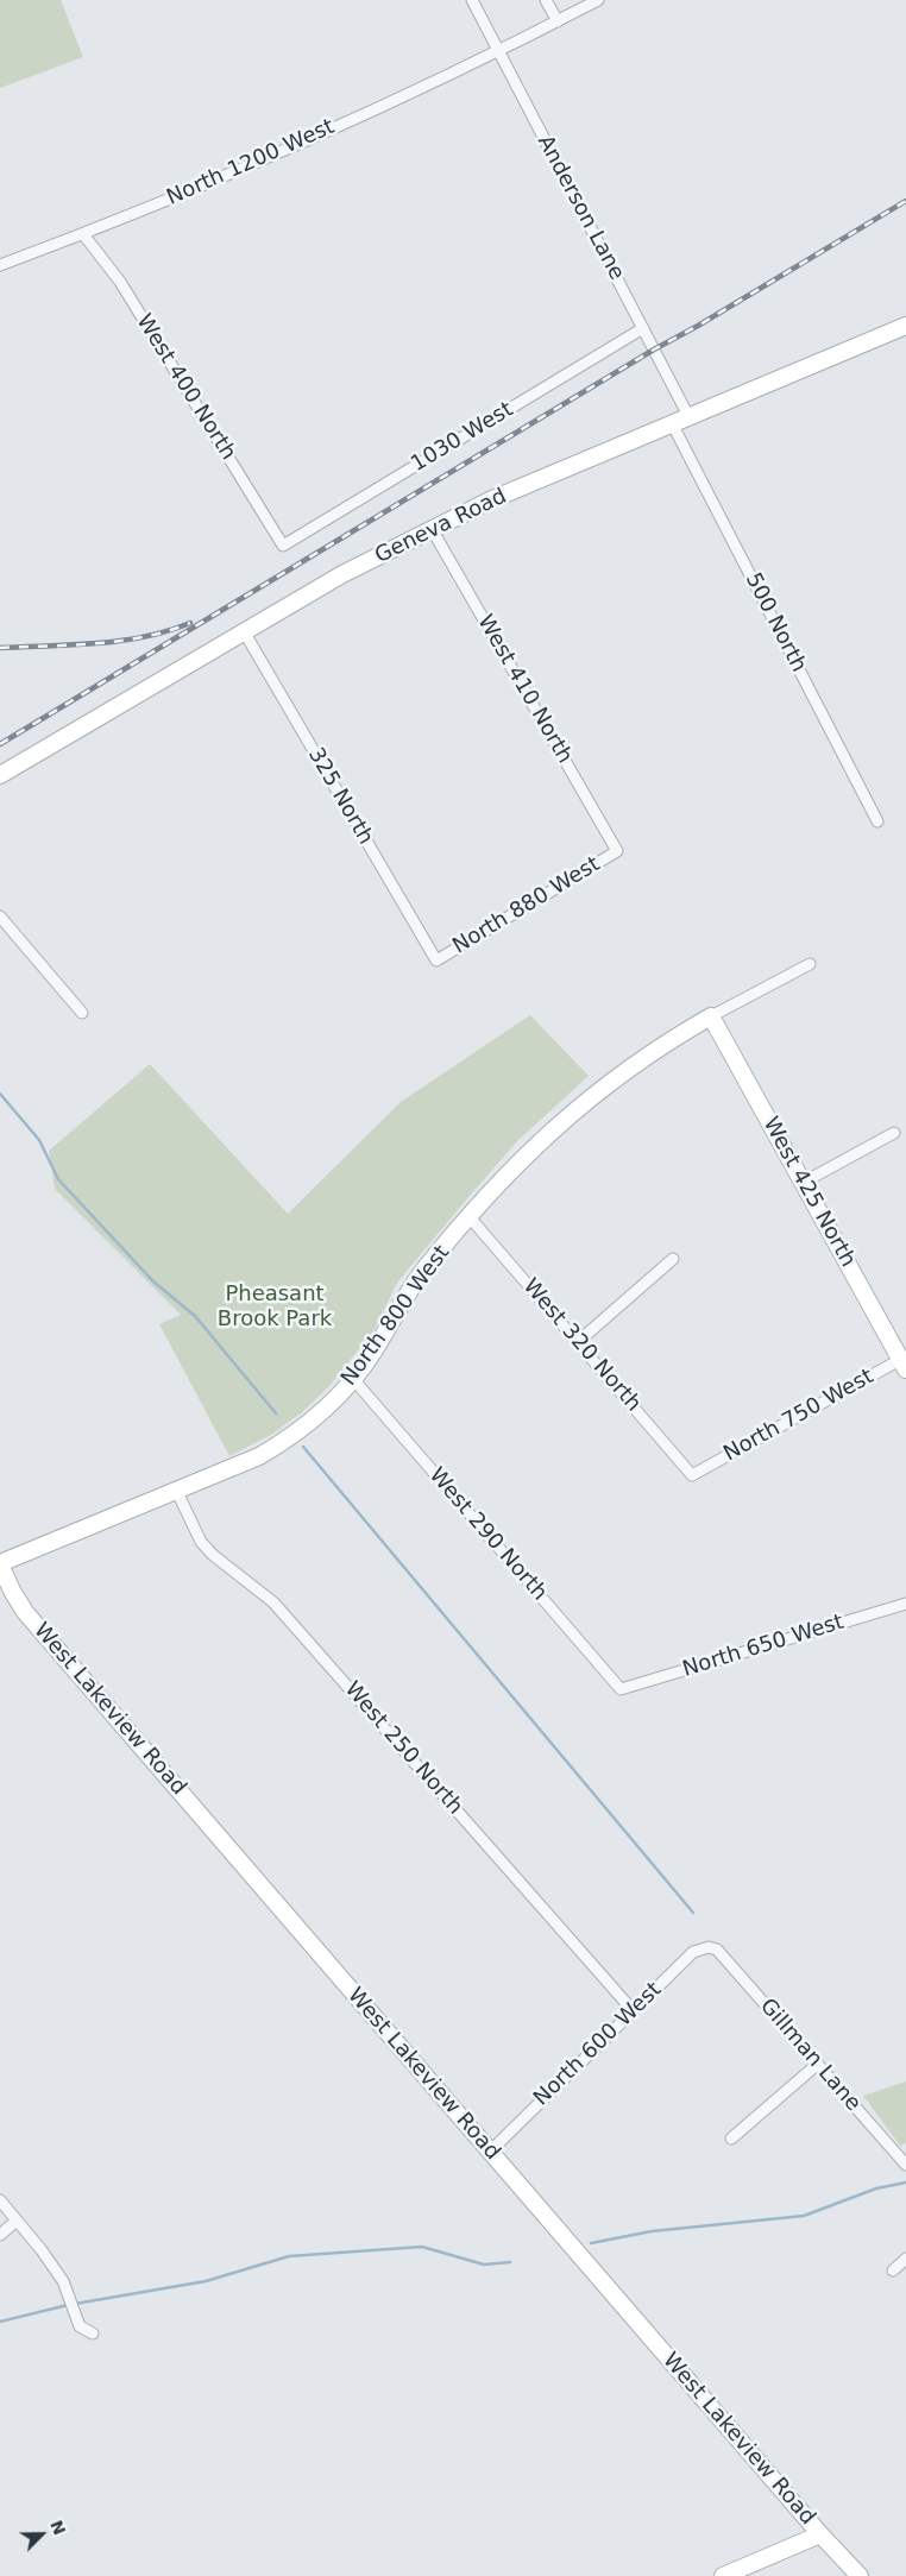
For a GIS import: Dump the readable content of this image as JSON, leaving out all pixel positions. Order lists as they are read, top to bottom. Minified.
{"streets":{"street":["North 1200 West","Anderson Lane","West 400 North","1030 West","Geneva Road","500 North","West 410 North","325 North","North 880 West","West 425 North","North 800 West","West 320 North","North 750 West","West 290 North","North 650 West","West Lakeview Road","West 250 North","North 600 West","Gillman Lane"]},"crossings":[["North 1200 West","Anderson Lane"],["North 1200 West","West 400 North"],["Anderson Lane","1030 West"],["Anderson Lane","Geneva Road"],["West 400 North","1030 West"],["Geneva Road","500 North"],["Geneva Road","West 410 North"],["Geneva Road","325 North"],["West 410 North","North 880 West"],["325 North","North 880 West"],["West 425 North","North 800 West"],["West 425 North","North 750 West"],["North 800 West","West 320 North"],["North 800 West","West 290 North"],["North 800 West","West Lakeview Road"],["North 800 West","West 250 North"],["West 320 North","North 750 West"],["West 290 North","North 650 West"],["West Lakeview Road","North 600 West"],["West 250 North","North 600 West"],["North 600 West","Gillman Lane"]],"parks":["Pheasant Brook Park"],"north":"top right"}
